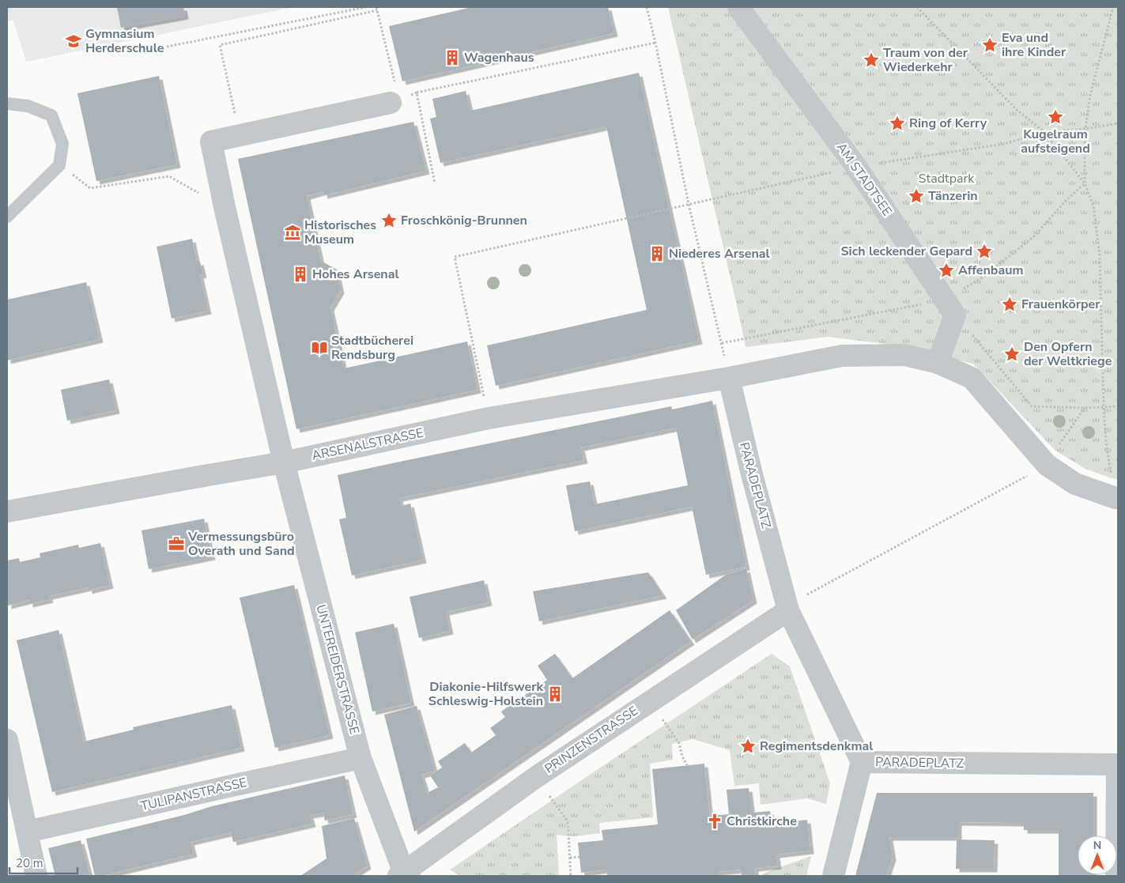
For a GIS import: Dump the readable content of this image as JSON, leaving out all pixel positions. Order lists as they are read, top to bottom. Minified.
{"streets":{"street":["AM STADTSEE","ARSENALSTRASSE","PARADEPLATZ","UNTEREIDERSTRASSE","PRINZENSTRASSE","TULIPANSTRASSE"]},"crossings":[["ARSENALSTRASSE","PARADEPLATZ"],["ARSENALSTRASSE","UNTEREIDERSTRASSE"],["PARADEPLATZ","PRINZENSTRASSE"],["UNTEREIDERSTRASSE","PRINZENSTRASSE"],["UNTEREIDERSTRASSE","TULIPANSTRASSE"]],"parks":["Stadtpark"],"places":{"school or university":["Gymnasium Herderschule"],"place":["Eva und ihre Kinder","Traum von der Wiederkehr","Kugelraum aufsteigend","Ring of Kerry","Tänzerin","Froschkönig-Brunnen","Sich leckender Gepard","Affenbaum","Frauenkörper","Den Opfern der Weltkriege","Regimentsdenkmal"],"building":["Wagenhaus","Niederes Arsenal","Hohes Arsenal","Diakonie-Hilfswerk Schleswig-Holstein"],"museum":["Historisches Museum"],"library":["Stadtbücherei Rendsburg"],"office":["Vermessungsbüro Overath und Sand"],"church":["Christkirche"]},"scale_bar":"20 m","north":"top"}
